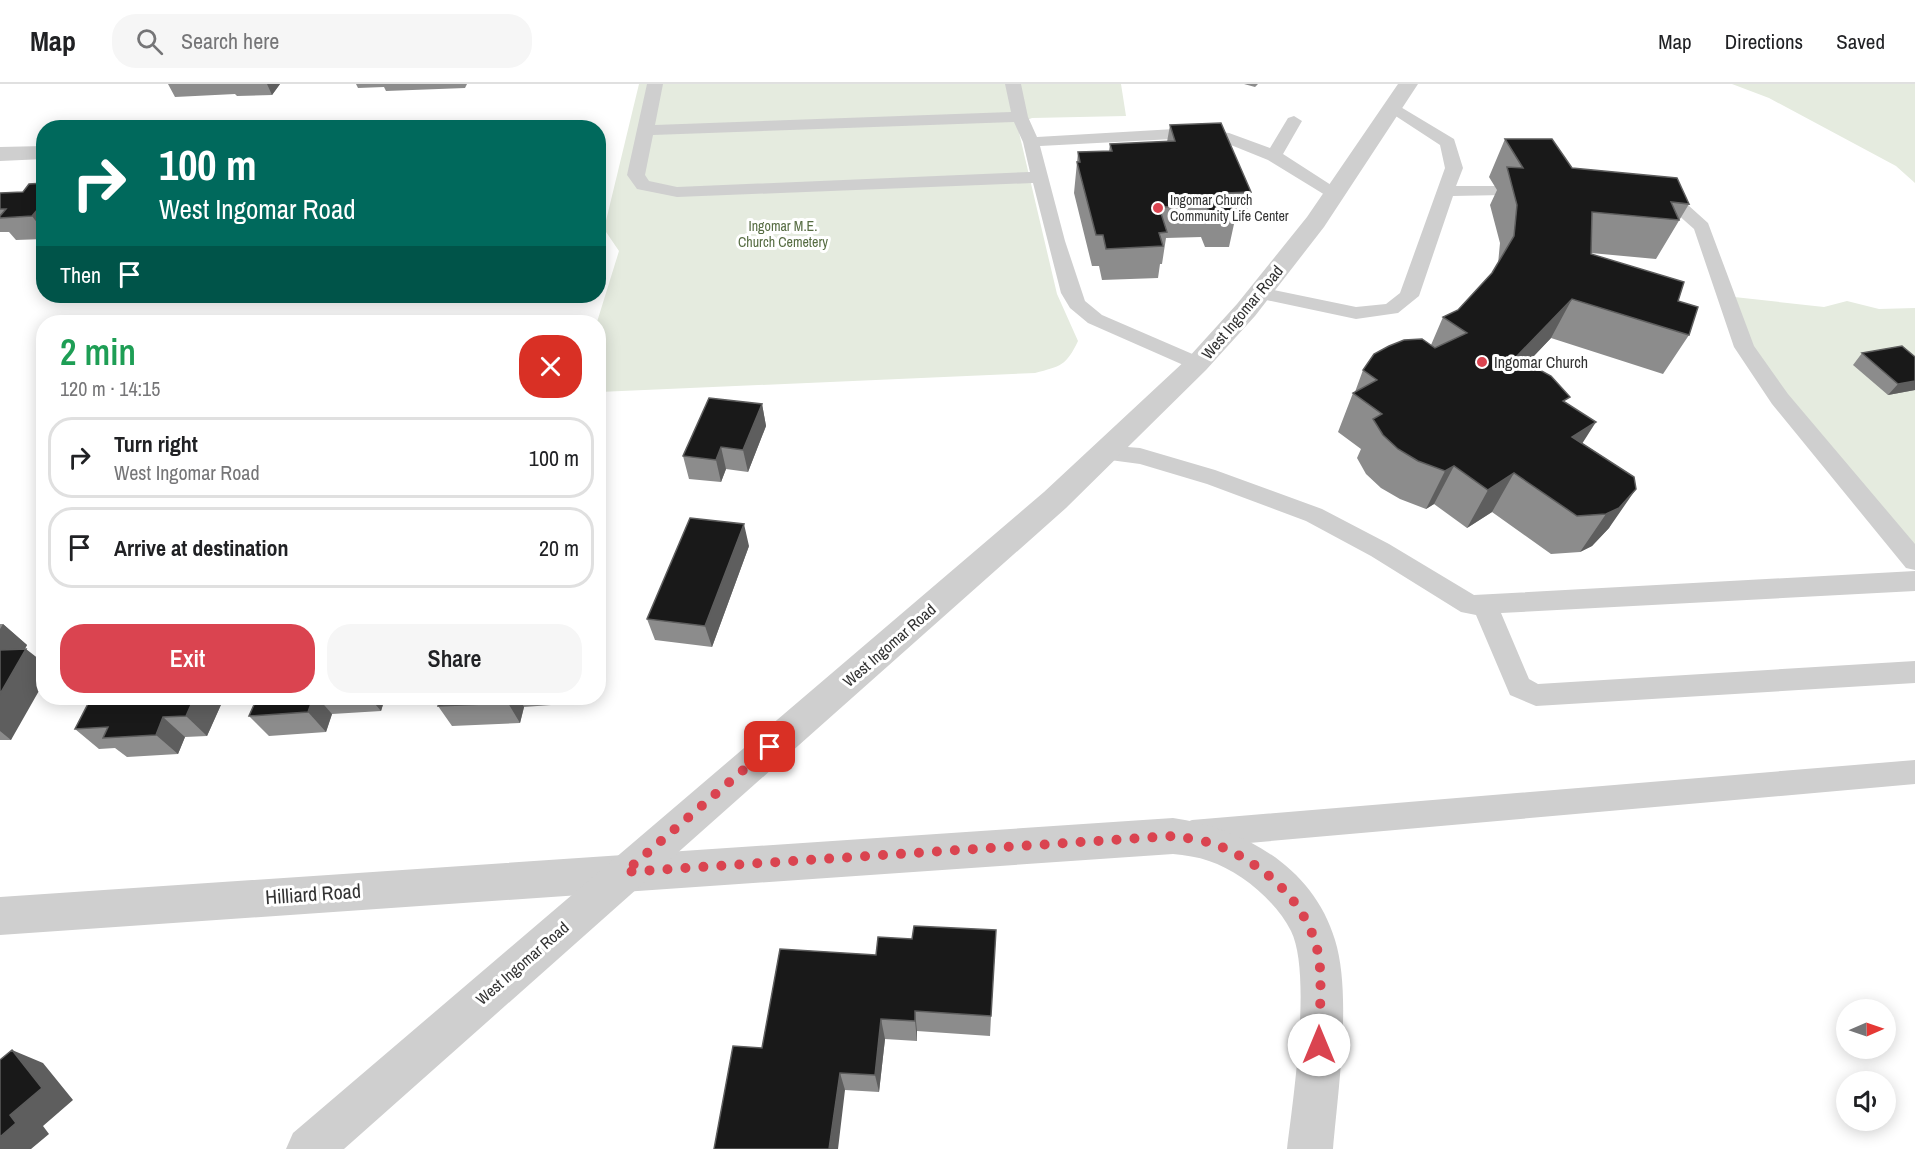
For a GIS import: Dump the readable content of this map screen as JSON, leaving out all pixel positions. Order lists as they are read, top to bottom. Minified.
{"streets":{"street":["West Ingomar Road","Hilliard Road"]},"crossings":[["West Ingomar Road","Hilliard Road"]],"parks":["Ingomar M.E. Church Cemetery"],"places":["Ingomar Church Community Life Center","Ingomar Church"],"north":"right","page":{"header":"Map","search":"Search here","nav":["Map","Directions","Saved"],"turn":["100 m","West Ingomar Road"],"then":"Then","heading":["2 min","120 m · 14:15"],"list":[{"name":"Turn right","note":"West Ingomar Road","value":"100 m"},{"name":"Arrive at destination","value":"20 m"}],"buttons":["Exit","Share"]}}
